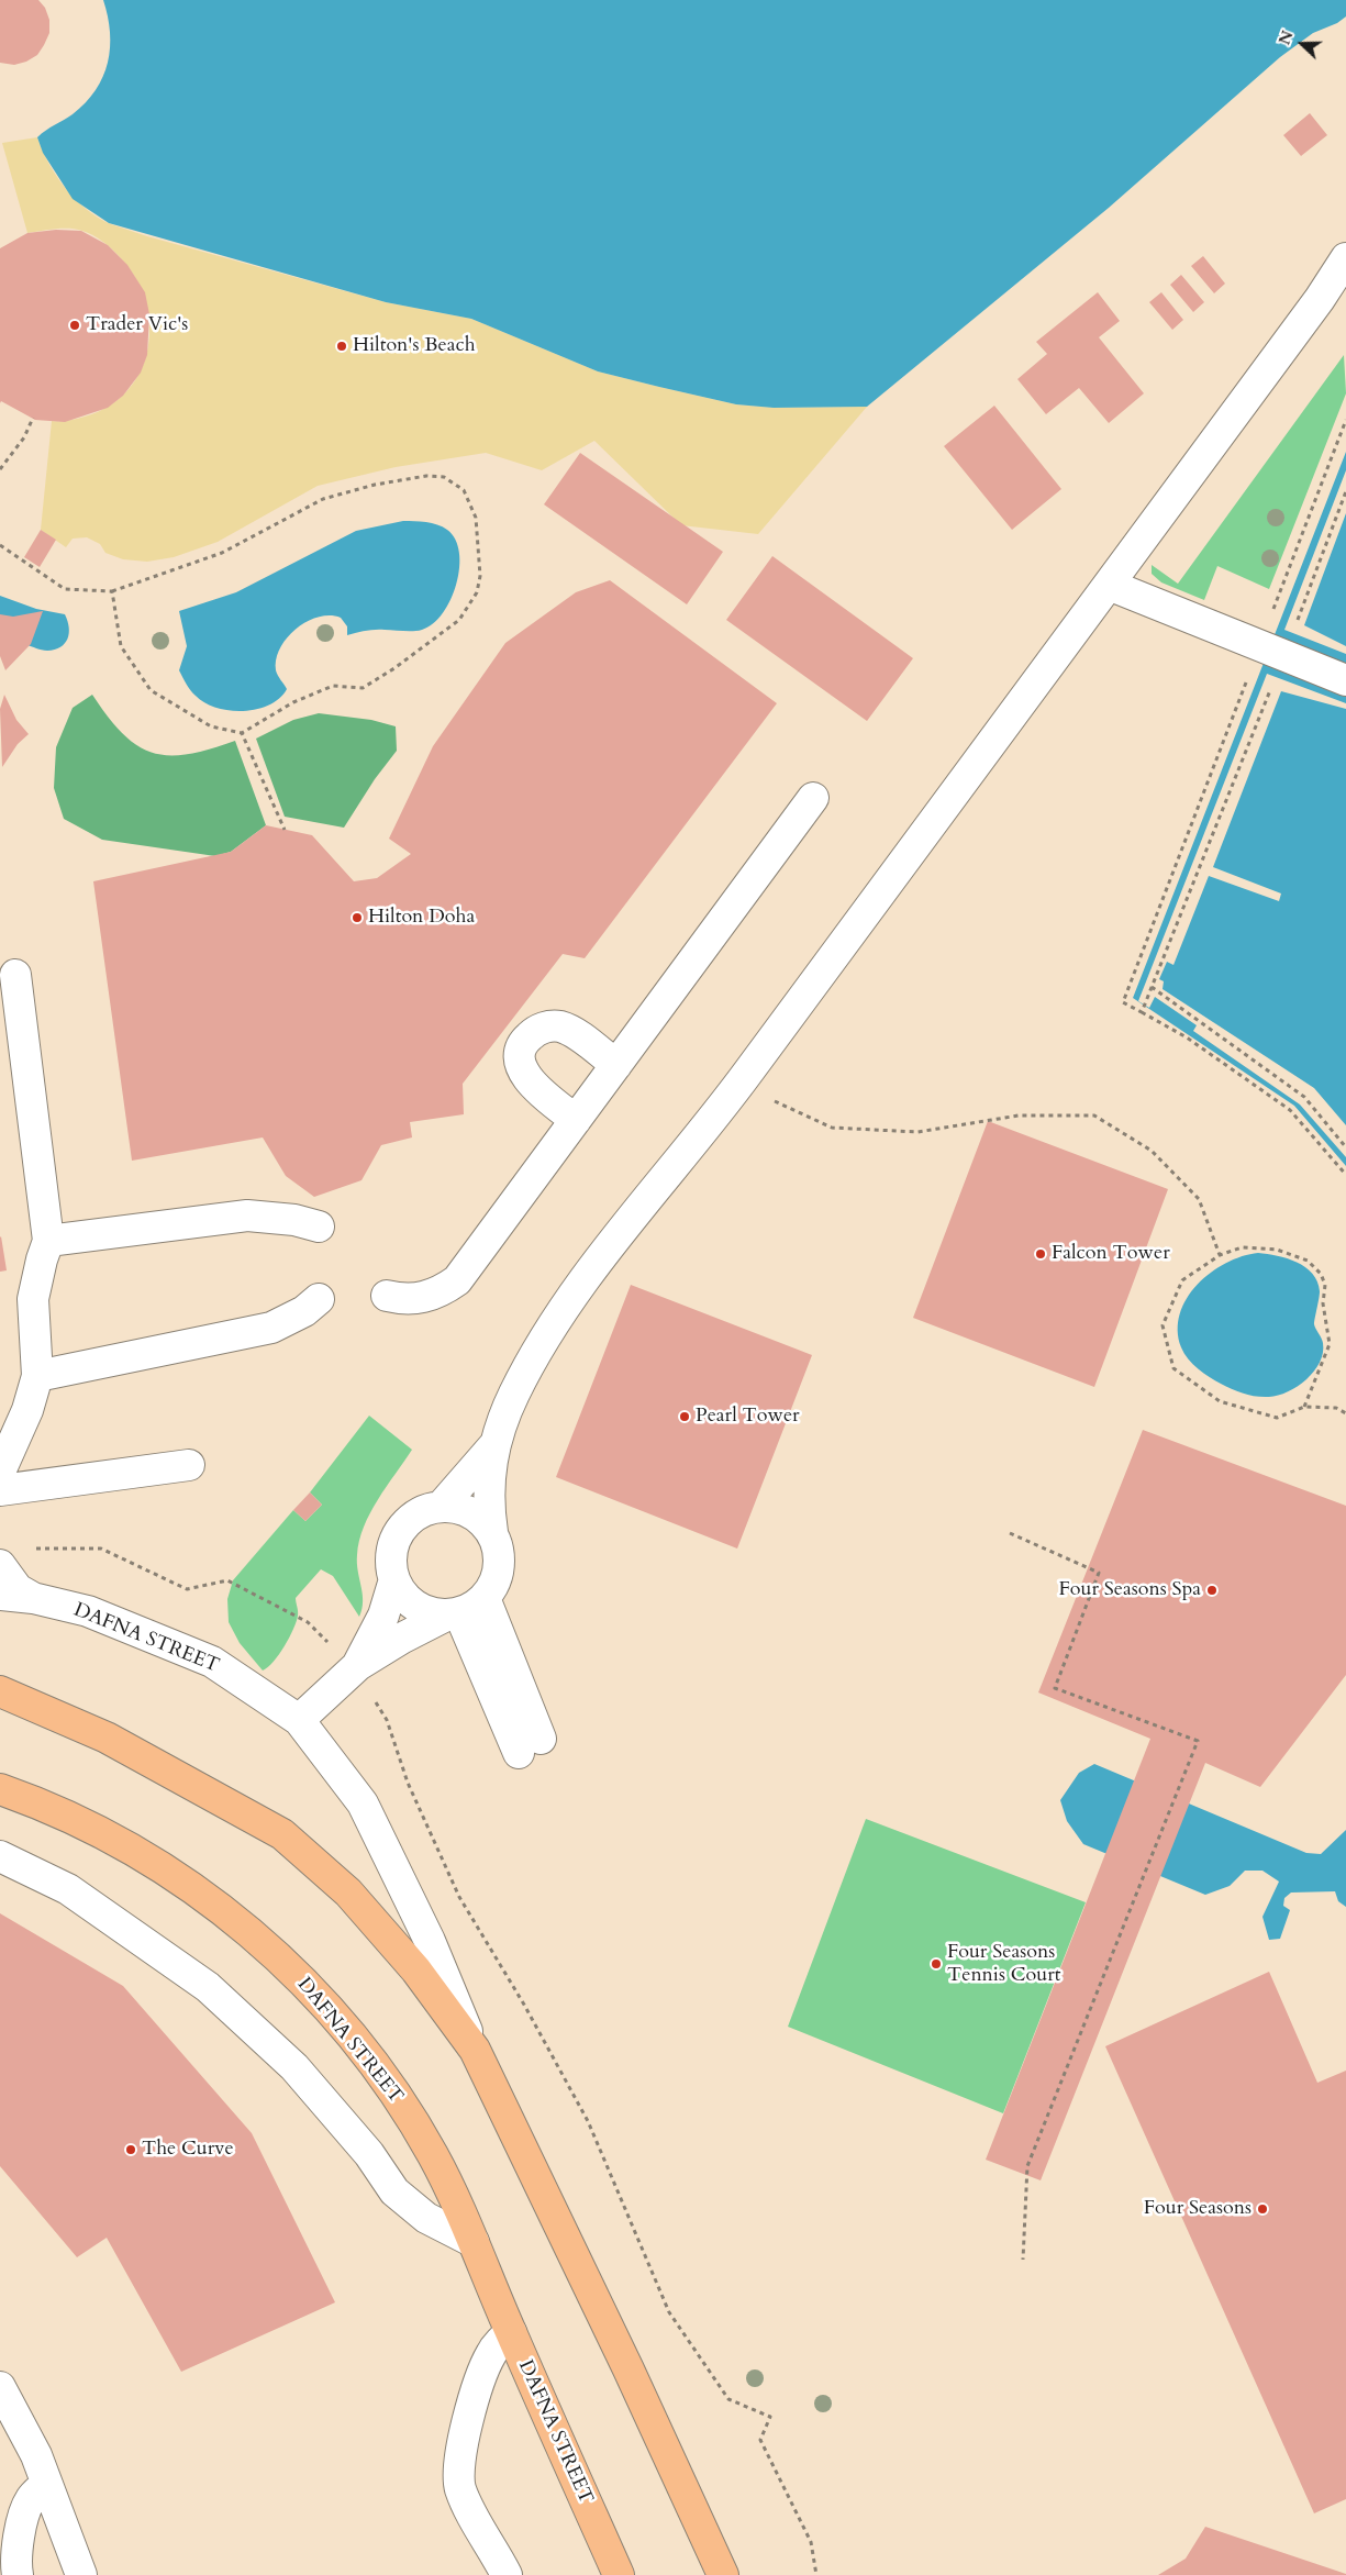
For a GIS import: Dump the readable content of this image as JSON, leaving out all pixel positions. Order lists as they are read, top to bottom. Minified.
{"streets":{"main road":["DAFNA STREET"]},"places":["Trader Vic's","Hilton's Beach","Hilton Doha","Falcon Tower","Pearl Tower","Four Seasons Spa","Four Seasons Tennis Court","The Curve","Four Seasons"],"north":"left"}
